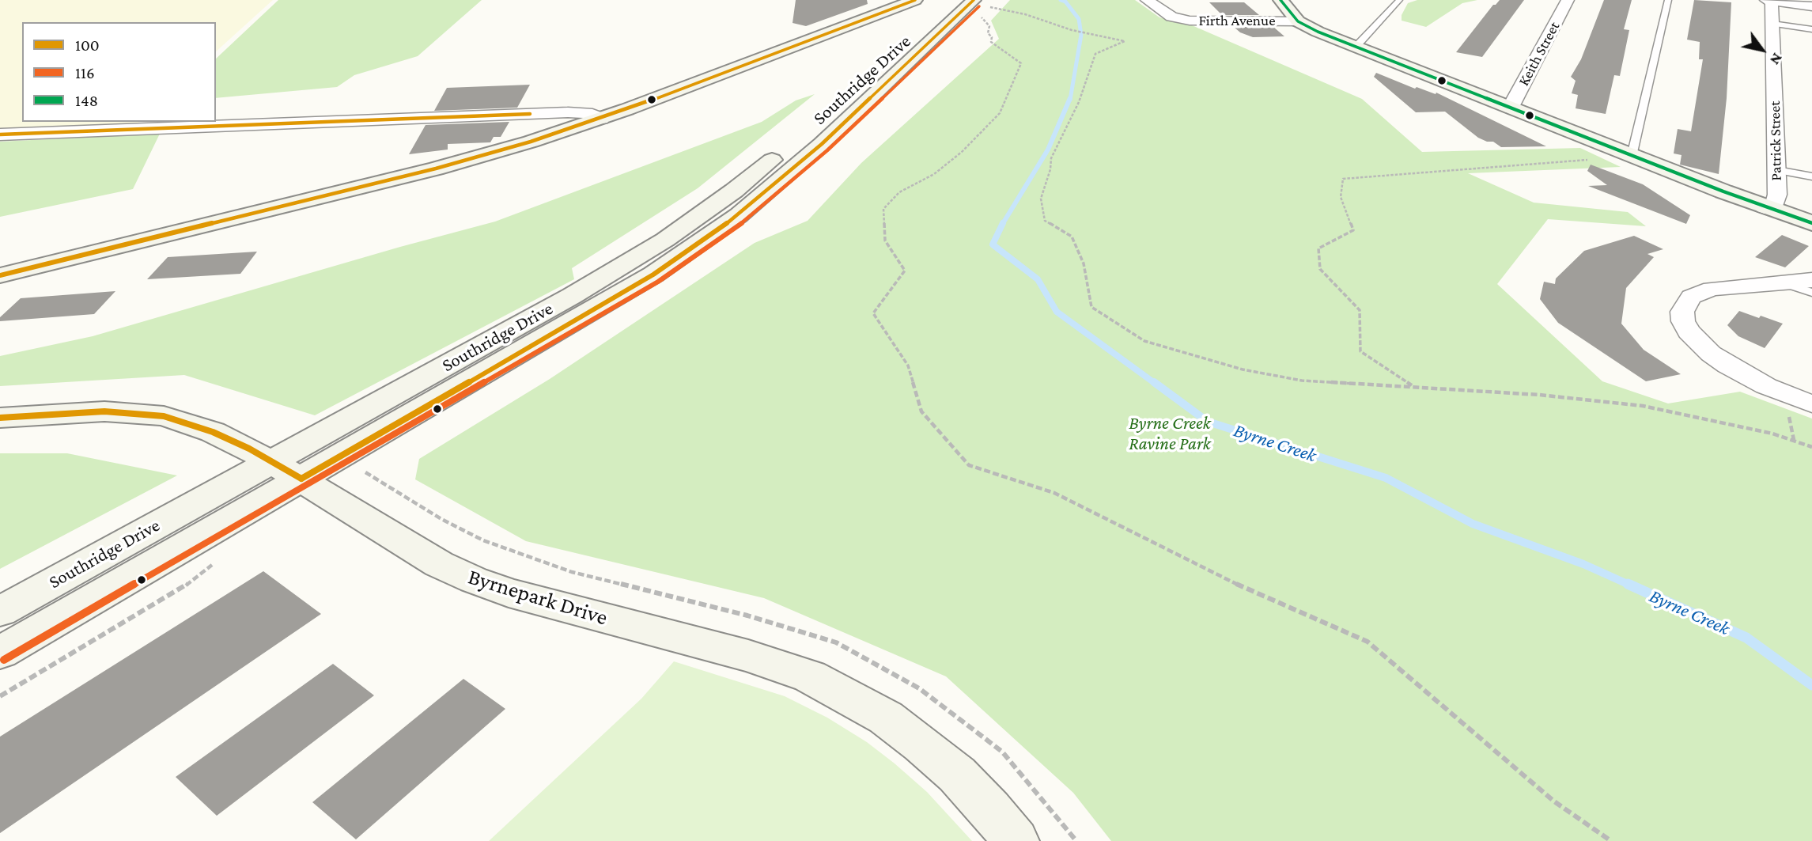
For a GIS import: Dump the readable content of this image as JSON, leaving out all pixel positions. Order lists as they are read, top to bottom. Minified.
{"streets":{"street":["Firth Avenue","Keith Street","Southridge Drive","Patrick Street","Byrnepark Drive"]},"crossings":[["Southridge Drive","Byrnepark Drive"]],"water":["Byrne Creek"],"parks":["Byrne Creek Ravine Park"],"lines":["transit line 100","transit line 148","transit line 116"],"legend":["100","116","148"],"north":"bottom right"}
